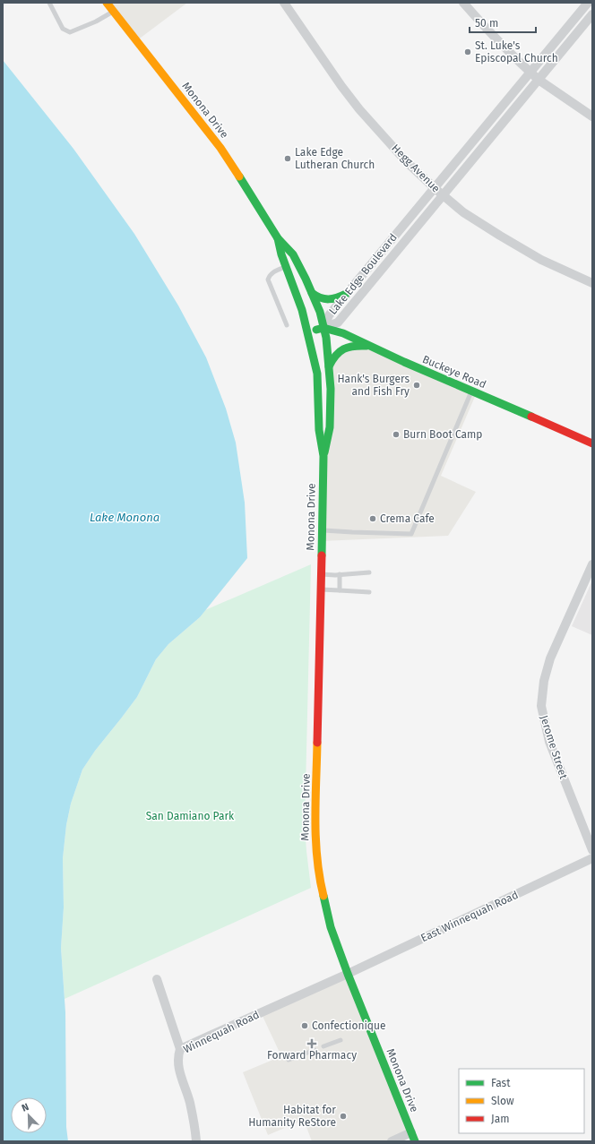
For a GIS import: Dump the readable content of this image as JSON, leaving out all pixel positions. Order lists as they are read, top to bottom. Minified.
{"streets":{"street":["Monona Drive","Hegg Avenue","Lake Edge Boulevard","Buckeye Road","Jerome Street","East Winnequah Road","Winnequah Road"]},"crossings":[["Monona Drive","Lake Edge Boulevard"],["Monona Drive","Buckeye Road"],["Monona Drive","East Winnequah Road"],["Monona Drive","Winnequah Road"],["Hegg Avenue","Lake Edge Boulevard"],["Lake Edge Boulevard","Buckeye Road"],["East Winnequah Road","Winnequah Road"]],"water":["Lake Monona"],"parks":["San Damiano Park"],"places":{"other":["St. Luke's Episcopal Church","Lake Edge Lutheran Church","Hank's Burgers and Fish Fry","Burn Boot Camp","Crema Cafe","Confectionique","Habitat for Humanity ReStore"],"health":["Forward Pharmacy"]},"legend":["Fast","Slow","Jam"],"scale_bar":"50 m","north":"top left"}
